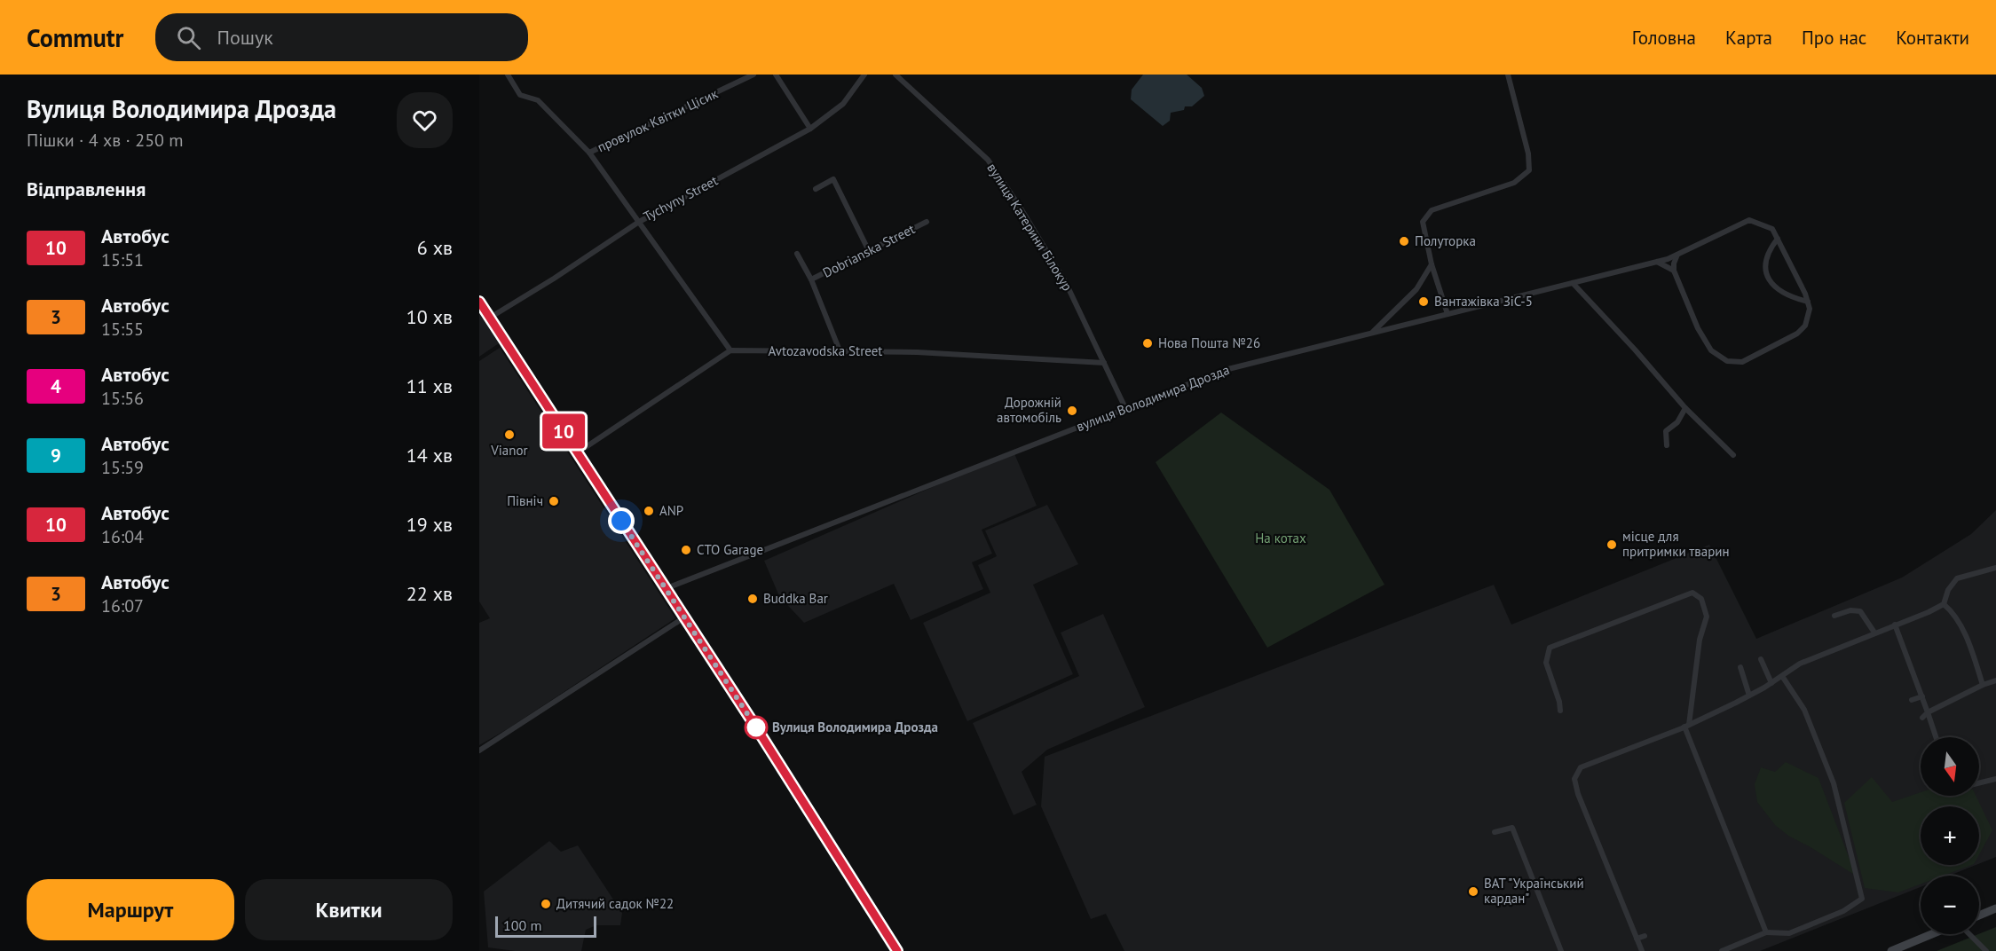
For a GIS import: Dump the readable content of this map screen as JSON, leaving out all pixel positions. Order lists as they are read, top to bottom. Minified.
{"streets":{"street":["провулок Квітки Цісик","Tychyny Street","вулиця Катерини Білокур","Dobrianska Street","Avtozavodska Street","вулиця Володимира Дрозда"]},"crossings":[["вулиця Катерини Білокур","Avtozavodska Street"],["вулиця Катерини Білокур","вулиця Володимира Дрозда"],["Dobrianska Street","Avtozavodska Street"]],"parks":["На котах"],"places":["Полуторка","Вантажівка ЗіС-5","Нова Пошта №26","Дорожній автомобіль","Vianor","Північ","ANP","місце для притримки тварин","СТО Garage","Buddka Bar","Вулиця Володимира Дрозда","ВАТ \"Український кардан\"","Дитячий садок №22"],"lines":["bus line 10"],"scale_bar":"100 m","north":"bottom","page":{"header":"Commutr","search":"Пошук","nav":["Головна","Карта","Про нас","Контакти"],"heading":[["Вулиця Володимира Дрозда","Пішки · 4 хв · 250 m"],"Відправлення"],"on_map":"10","list":[{"mark":"10","name":"Автобус","note":"15:51","value":"6 хв"},{"mark":"3","name":"Автобус","note":"15:55","value":"10 хв"},{"mark":"4","name":"Автобус","note":"15:56","value":"11 хв"},{"mark":"9","name":"Автобус","note":"15:59","value":"14 хв"},{"mark":"10","name":"Автобус","note":"16:04","value":"19 хв"},{"mark":"3","name":"Автобус","note":"16:07","value":"22 хв"}],"map_buttons":["+","−"],"buttons":["Маршрут","Квитки"],"scale":"100 m"}}
